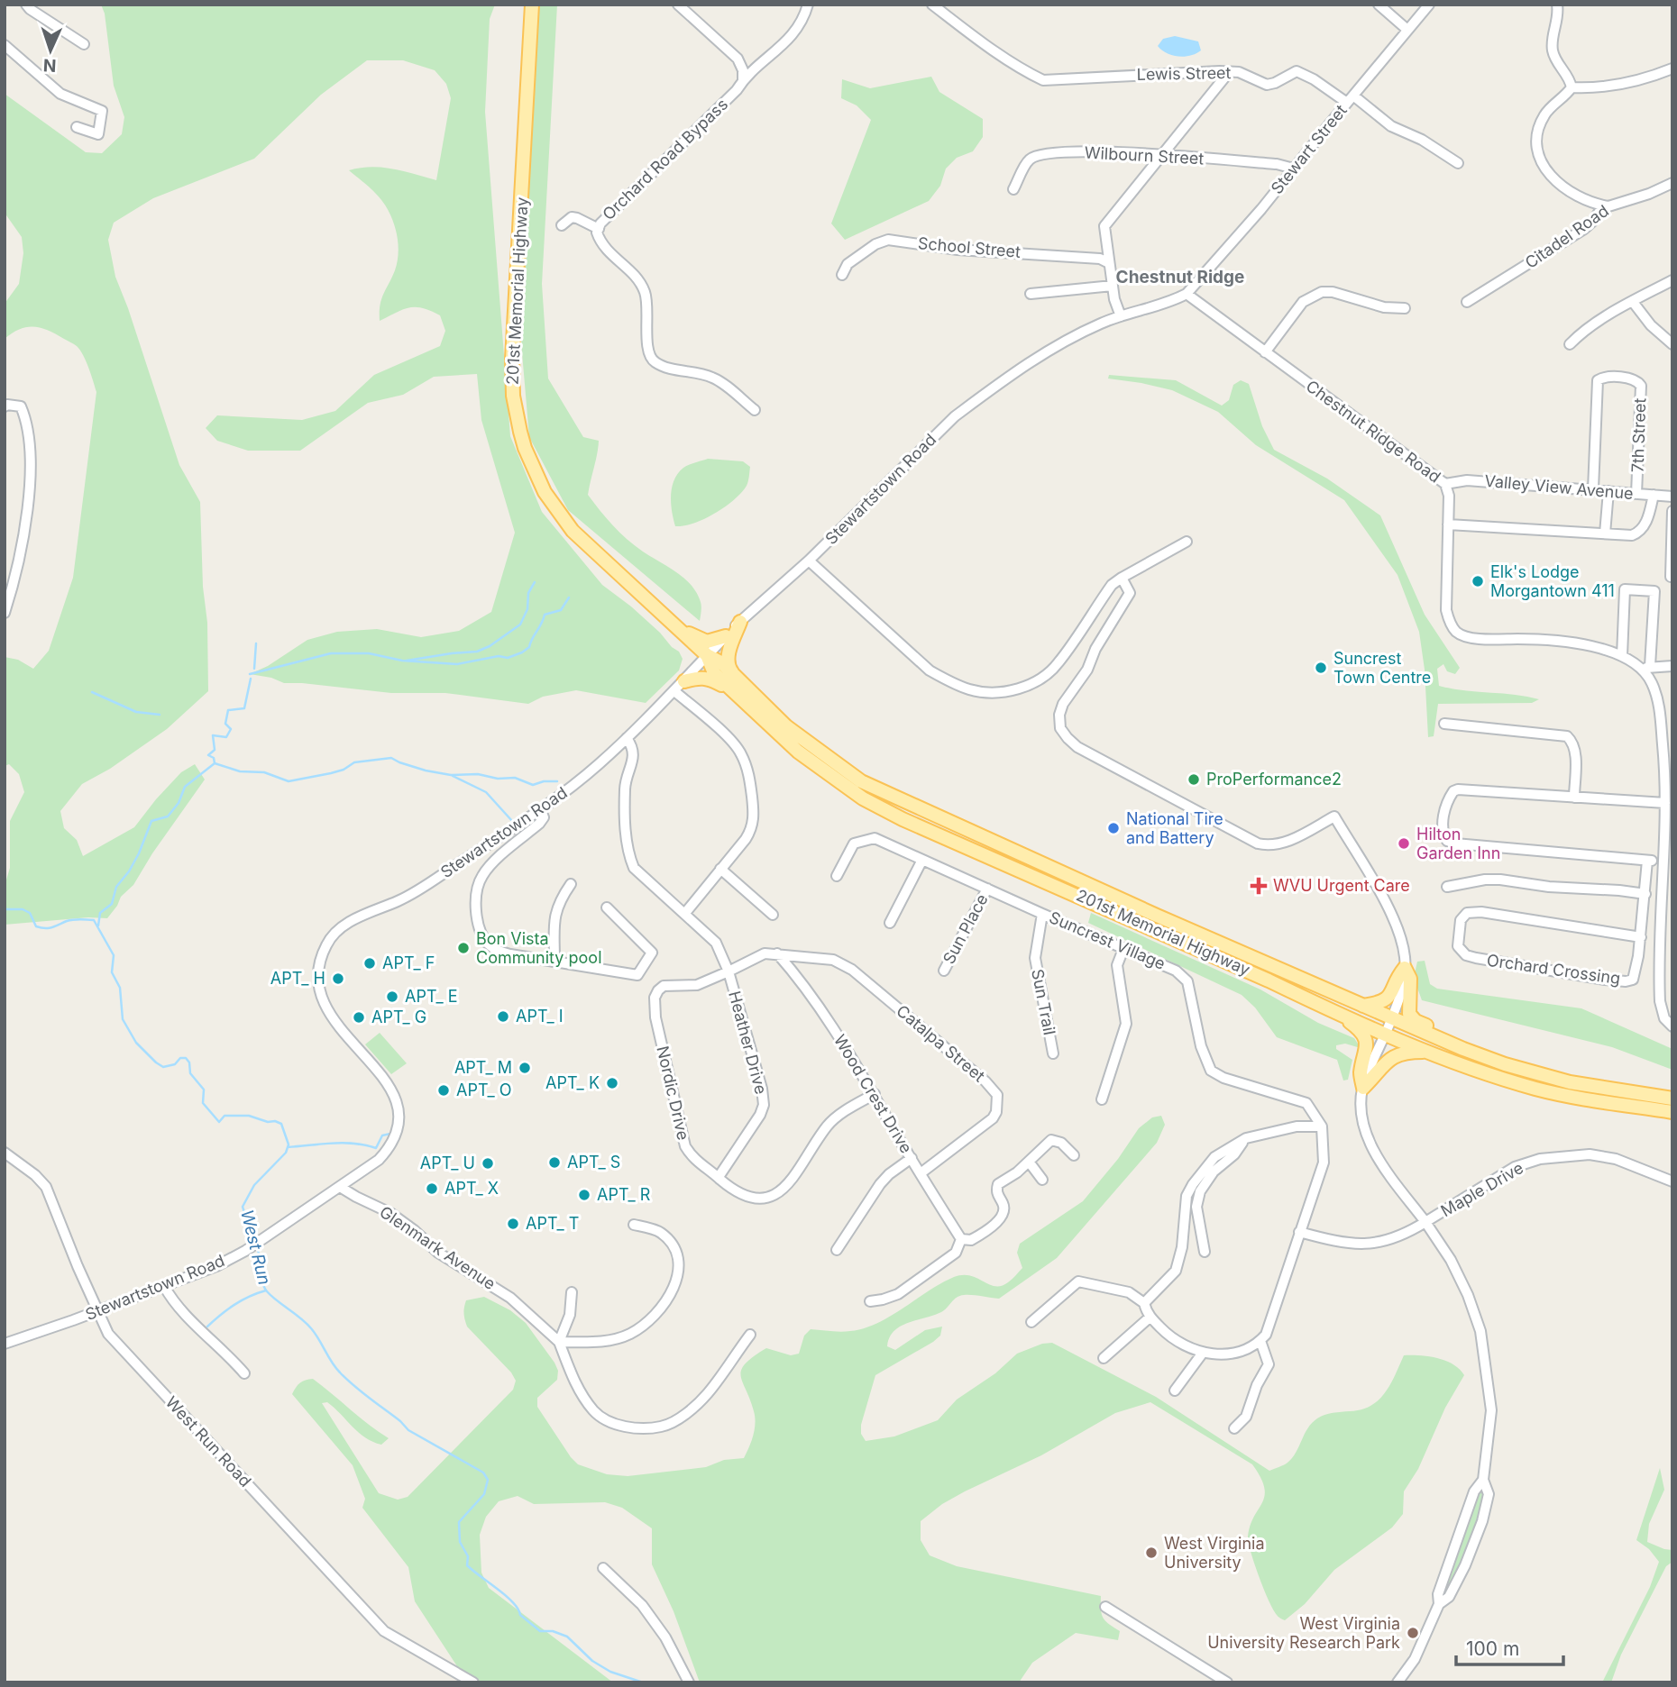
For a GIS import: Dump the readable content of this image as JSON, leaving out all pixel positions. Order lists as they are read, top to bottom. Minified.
{"streets":{"main road":["201st Memorial Highway"],"street":["Lewis Street","Stewart Street","Wilbourn Street","Orchard Road Bypass","Citadel Road","School Street","Chestnut Ridge Road","7th Street","Valley View Avenue","Stewartstown Road","Sun Place","Suncrest Village","Orchard Crossing","Sun Trail","Heather Drive","Catalpa Street","Nordic Drive","Wood Crest Drive","Maple Drive","Glenmark Avenue","West Run Road"]},"crossings":[["Lewis Street","Stewart Street"],["Stewart Street","Wilbourn Street"],["Stewart Street","Chestnut Ridge Road"],["Stewart Street","Stewartstown Road"],["201st Memorial Highway","Stewartstown Road"],["201st Memorial Highway","Maple Drive"],["Chestnut Ridge Road","Valley View Avenue"],["Chestnut Ridge Road","Stewartstown Road"],["7th Street","Valley View Avenue"],["Stewartstown Road","Heather Drive"],["Stewartstown Road","Glenmark Avenue"],["Stewartstown Road","West Run Road"],["Sun Place","Suncrest Village"],["Suncrest Village","Sun Trail"],["Heather Drive","Nordic Drive"],["Catalpa Street","Nordic Drive"],["Catalpa Street","Wood Crest Drive"],["Nordic Drive","Wood Crest Drive"]],"districts":["Chestnut Ridge"],"water":["West Run"],"places":{"other":["Elk's Lodge Morgantown 411","Suncrest Town Centre","ProPerformance2","National Tire and Battery","Hilton Garden Inn","Bon Vista Community pool","APT_ F","APT_ H","APT_ E","APT_ I","APT_ G","APT_ M","APT_ K","APT_ O","APT_ S","APT_ U","APT_ X","APT_ R","APT_ T","West Virginia University","West Virginia University Research Park"],"health":["WVU Urgent Care"]},"scale_bar":"100 m","north":"bottom"}
